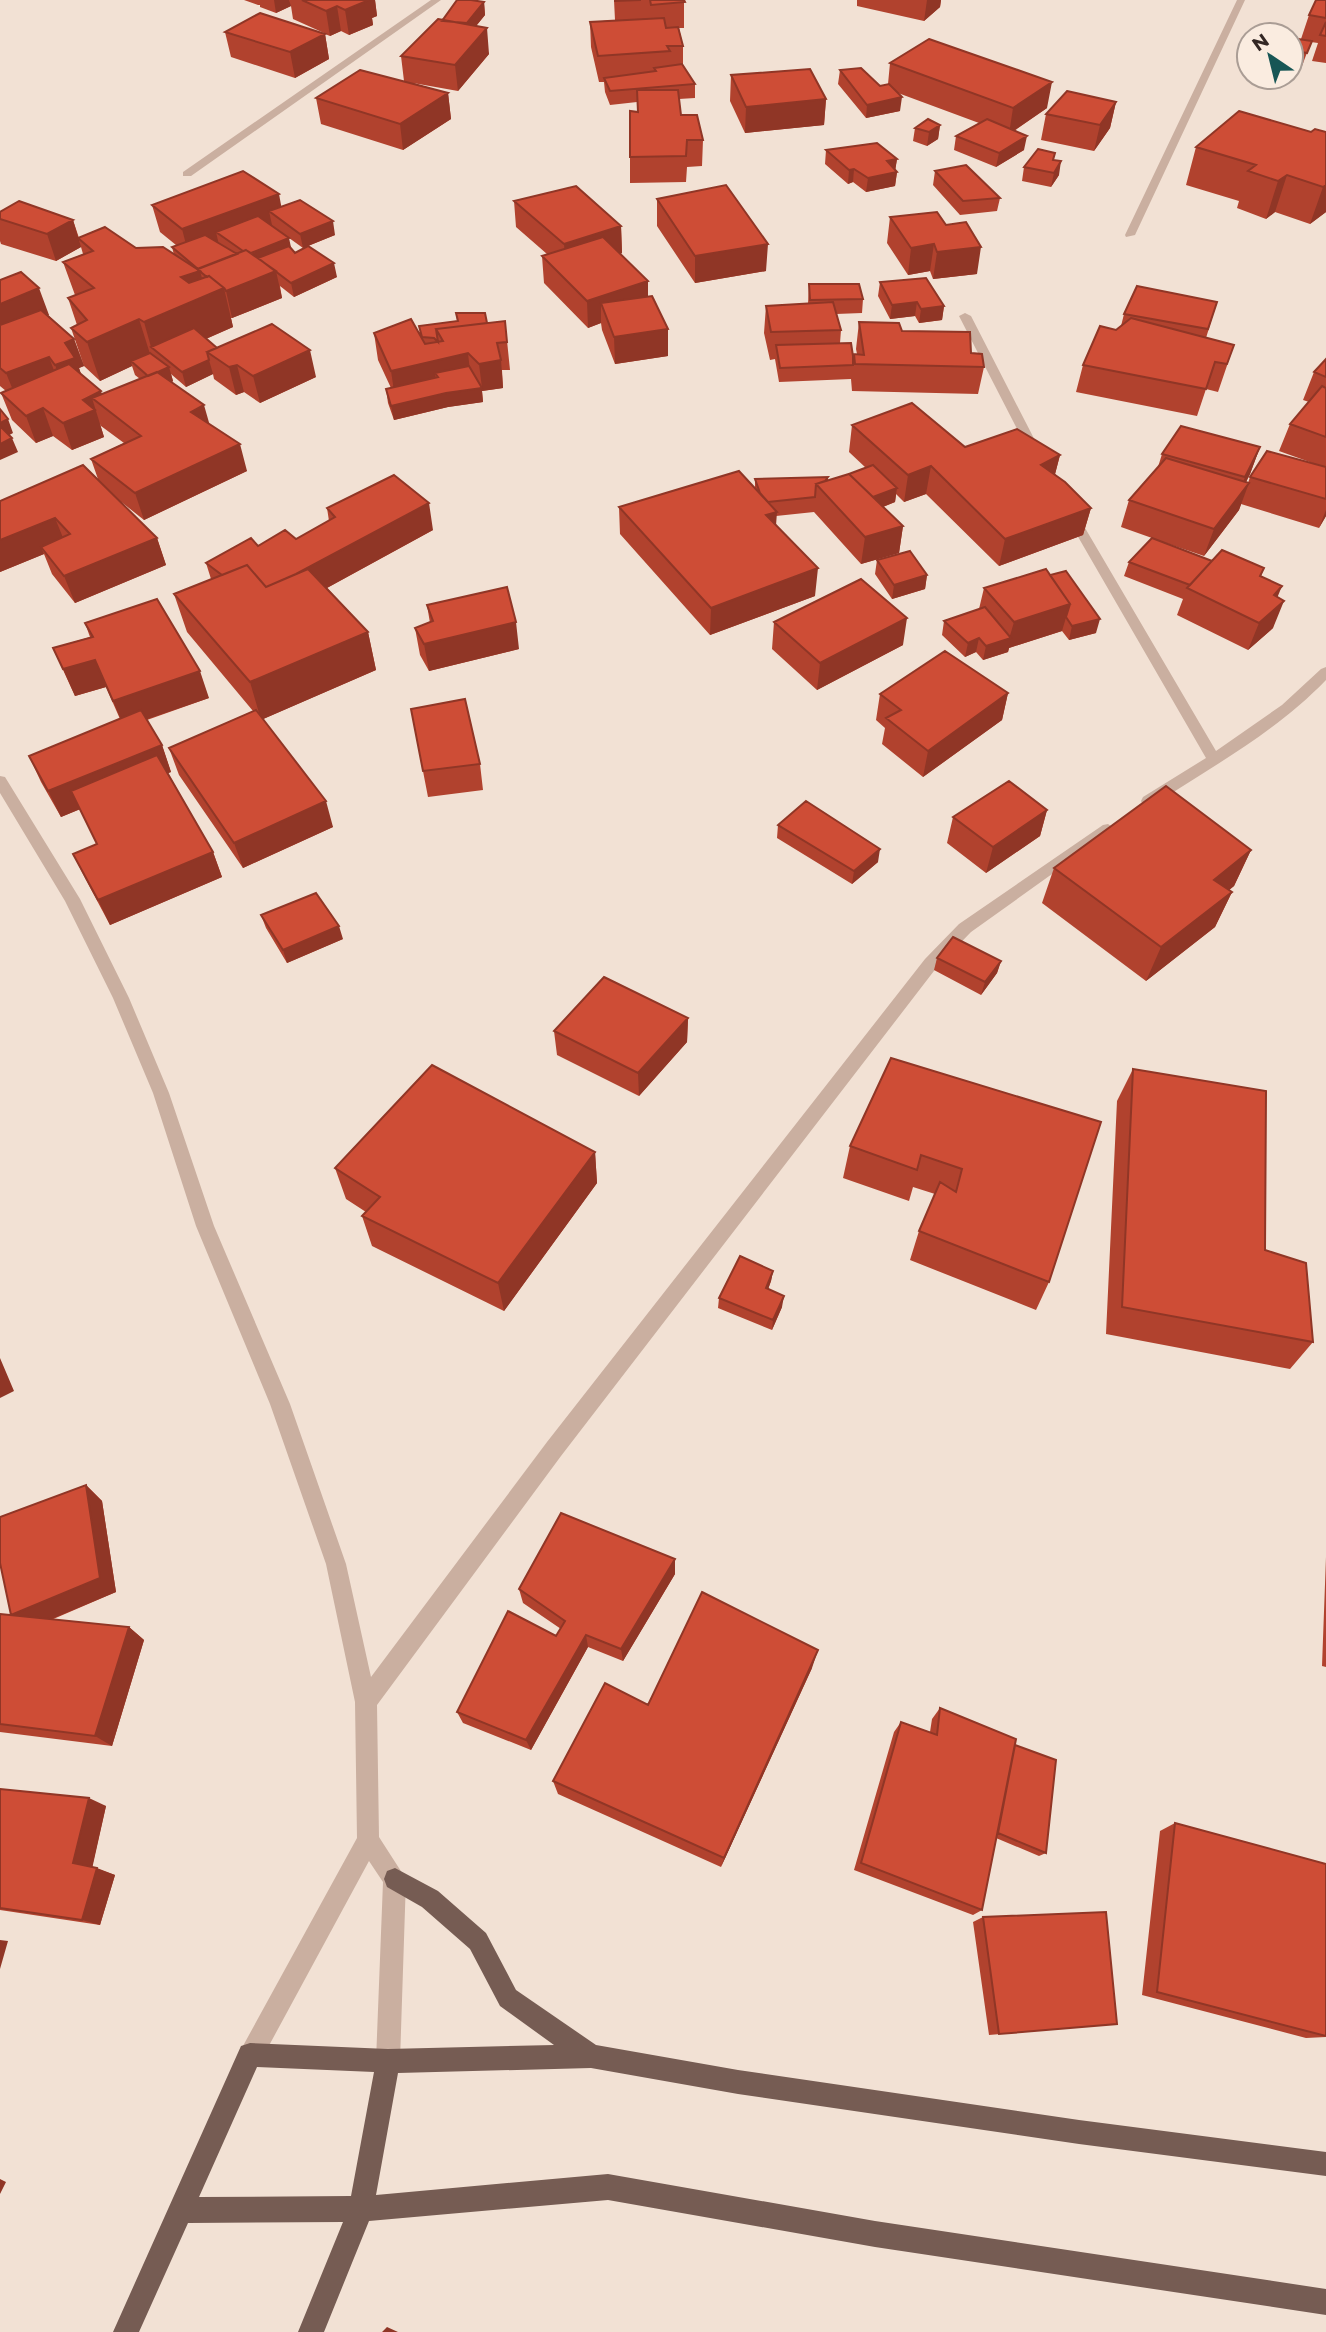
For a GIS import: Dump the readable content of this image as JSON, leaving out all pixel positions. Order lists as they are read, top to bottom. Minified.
{"north":"top left"}
